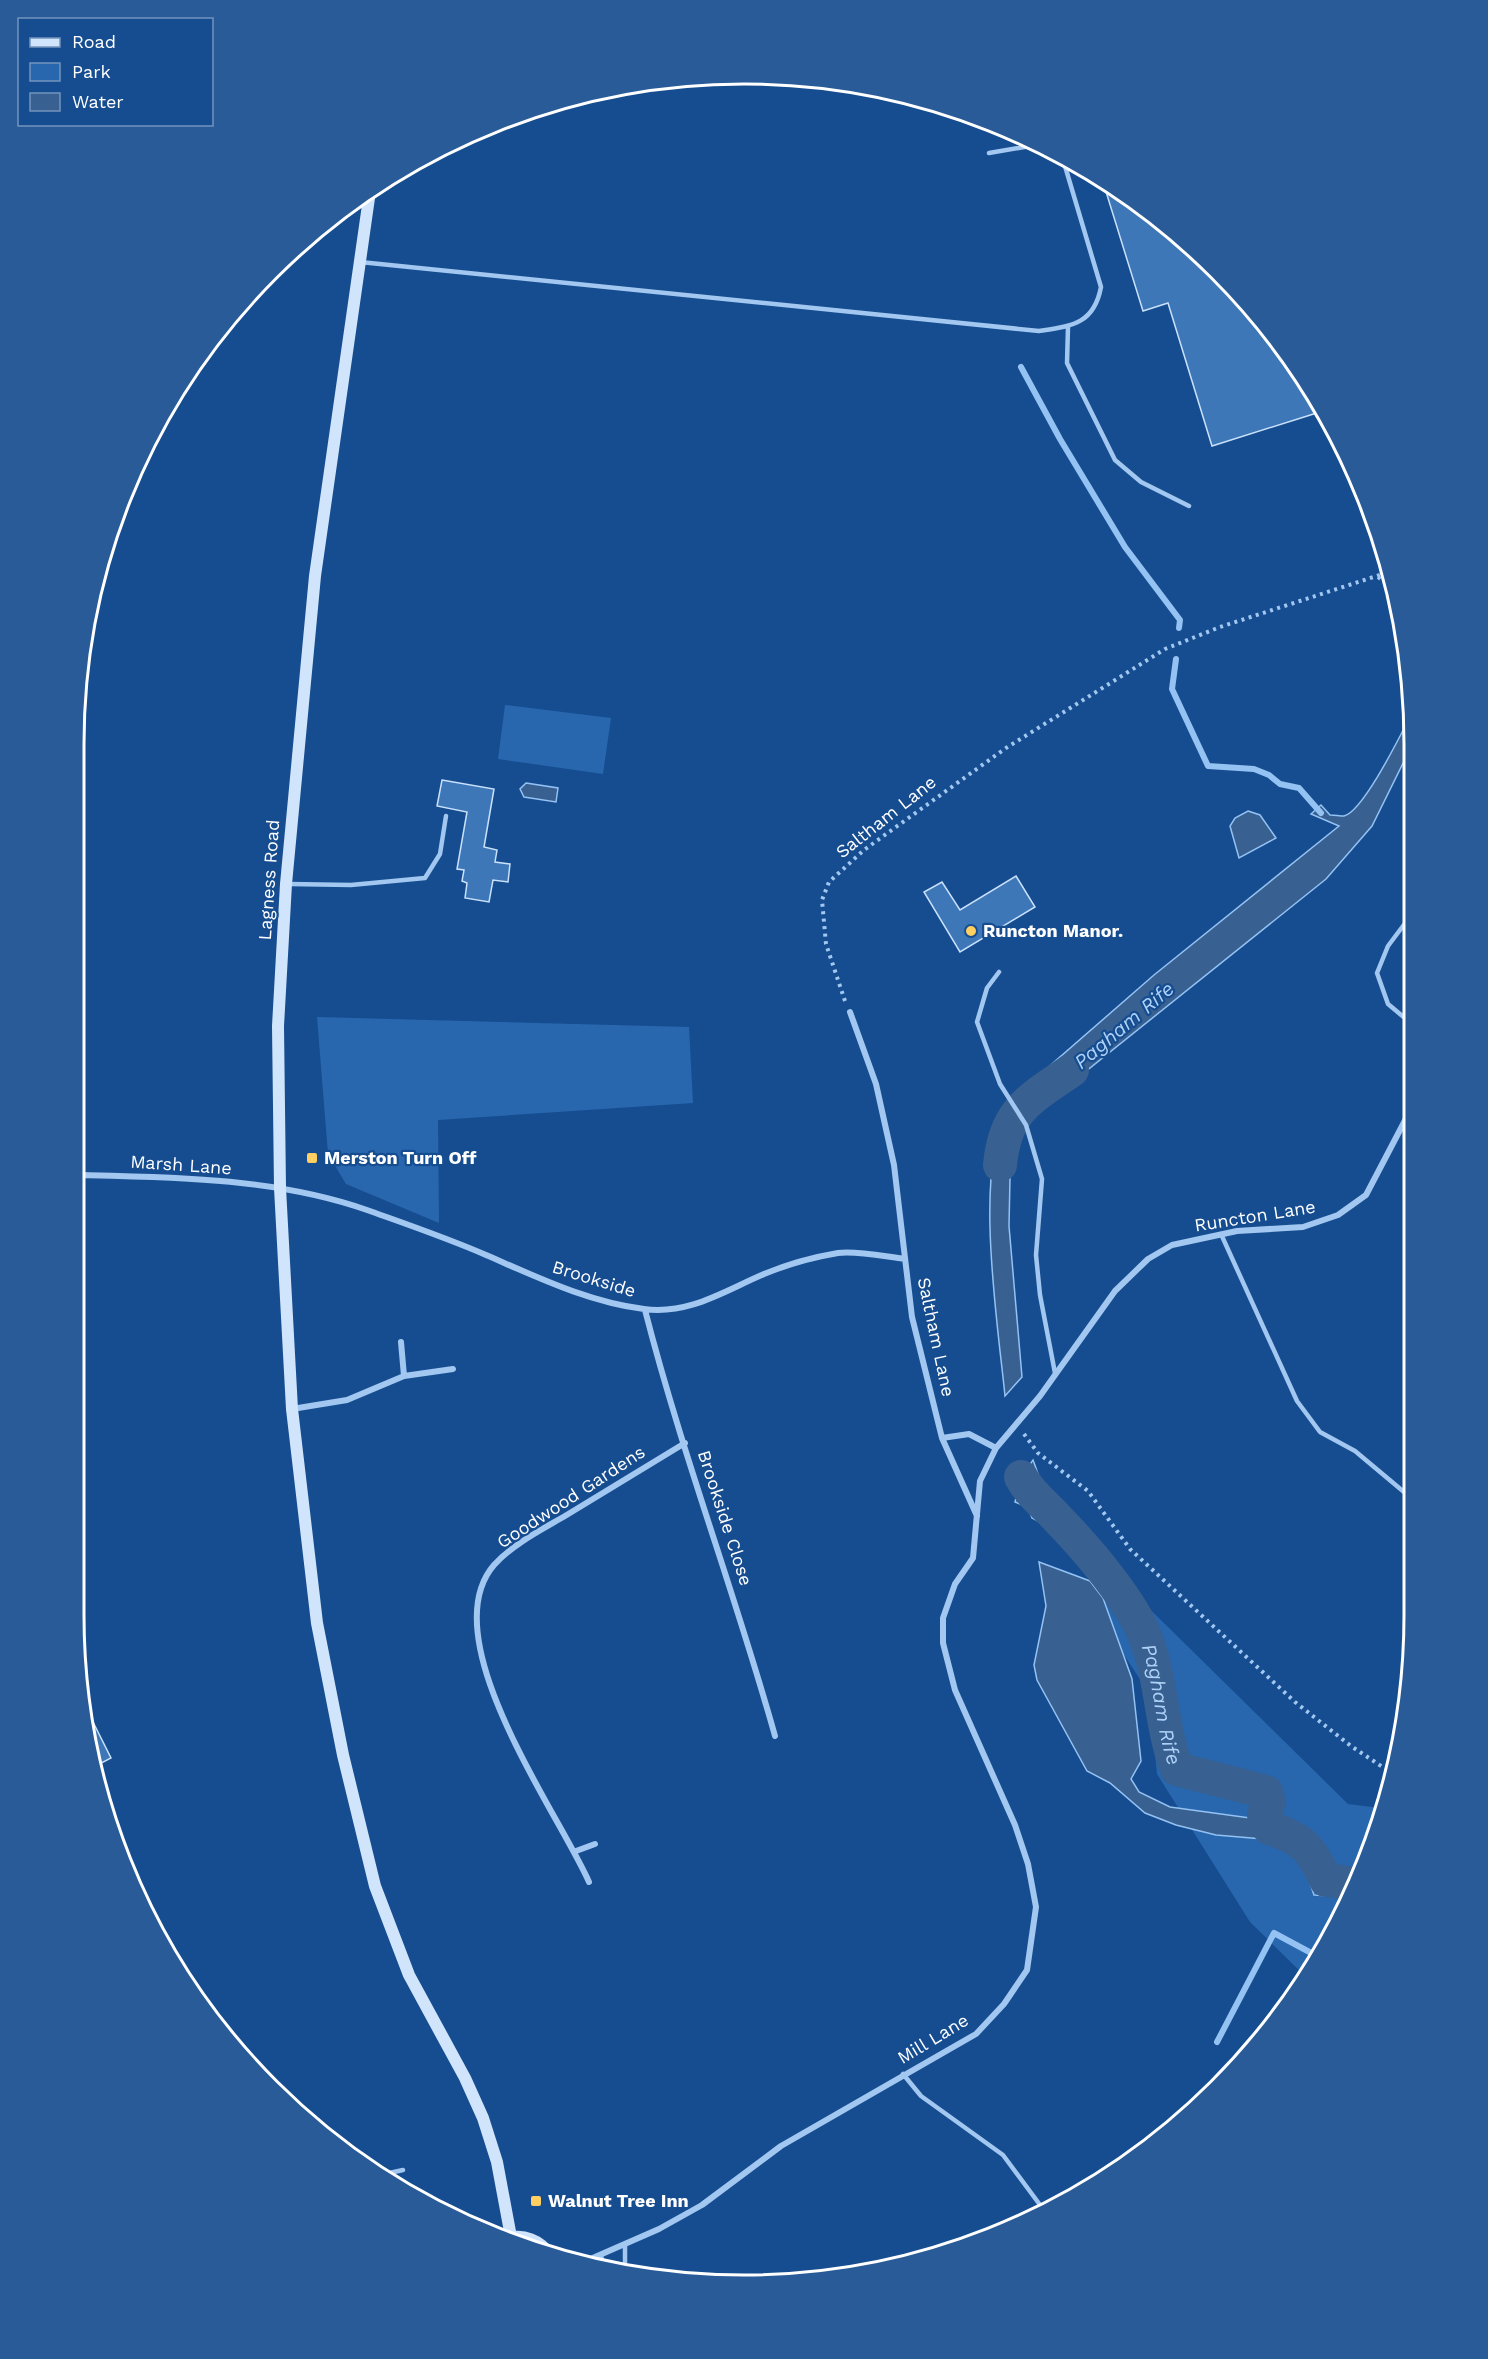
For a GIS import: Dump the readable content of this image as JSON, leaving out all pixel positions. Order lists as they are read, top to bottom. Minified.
{"streets":{"main road":["Lagness Road"],"street":["Saltham Lane","Marsh Lane","Runcton Lane","Brookside","Goodwood Gardens","Brookside Close","Mill Lane"]},"crossings":[["Saltham Lane","Brookside"],["Saltham Lane","Mill Lane"],["Lagness Road","Marsh Lane"],["Lagness Road","Brookside"],["Marsh Lane","Brookside"],["Runcton Lane","Mill Lane"],["Brookside","Brookside Close"],["Goodwood Gardens","Brookside Close"]],"water":["Pagham Rife"],"places":{"other":["Runcton Manor."],"transit":["Merston Turn Off","Walnut Tree Inn"]},"legend":["Road","Park","Water"]}
